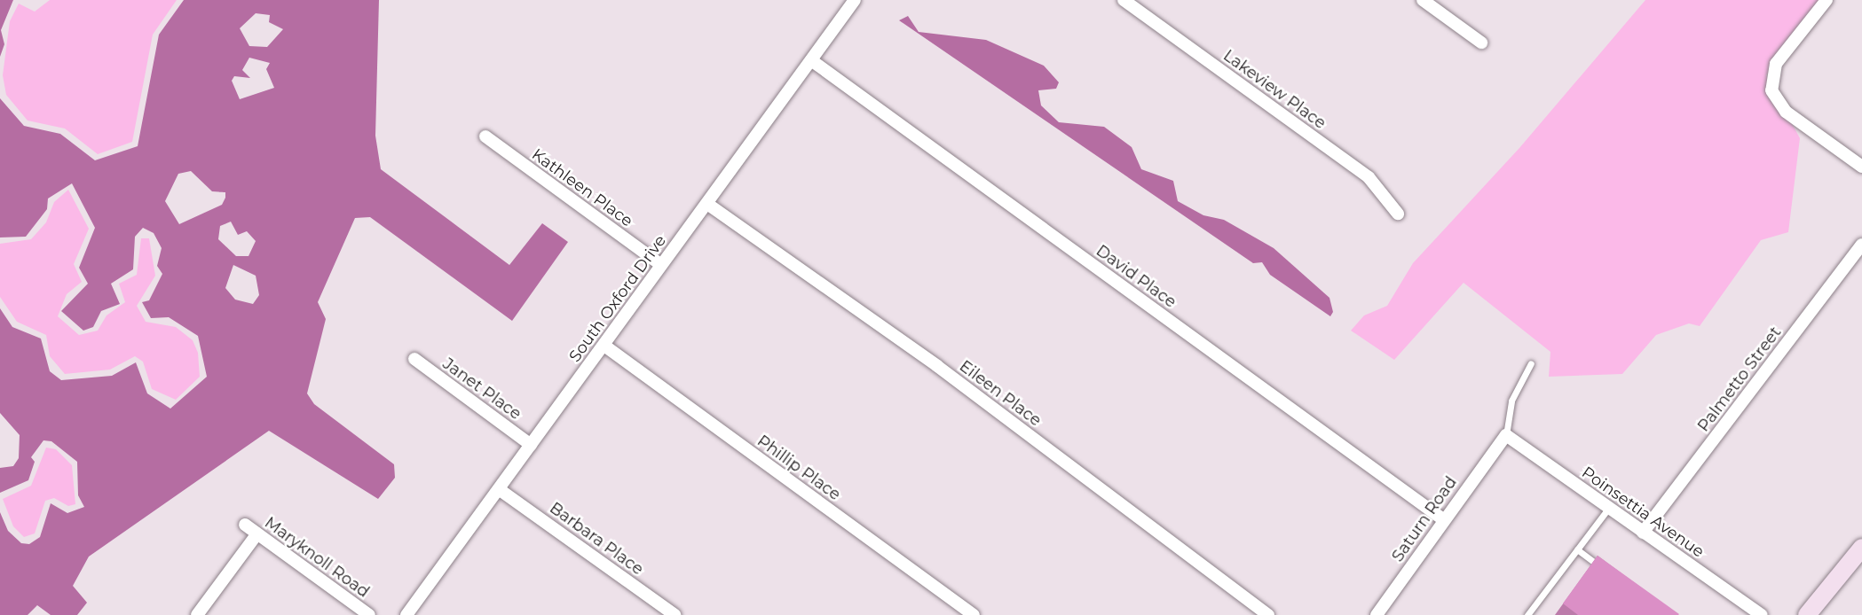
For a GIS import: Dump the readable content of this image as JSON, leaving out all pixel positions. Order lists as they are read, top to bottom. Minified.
{"streets":{"street":["Lakeview Place","Kathleen Place","David Place","South Oxford Drive","Palmetto Street","Janet Place","Eileen Place","Phillip Place","Poinsettia Avenue","Saturn Road","Barbara Place","Maryknoll Road"]},"crossings":[["Kathleen Place","South Oxford Drive"],["David Place","South Oxford Drive"],["David Place","Saturn Road"],["South Oxford Drive","Janet Place"],["South Oxford Drive","Eileen Place"],["South Oxford Drive","Phillip Place"],["South Oxford Drive","Barbara Place"],["Palmetto Street","Poinsettia Avenue"],["Poinsettia Avenue","Saturn Road"]]}
